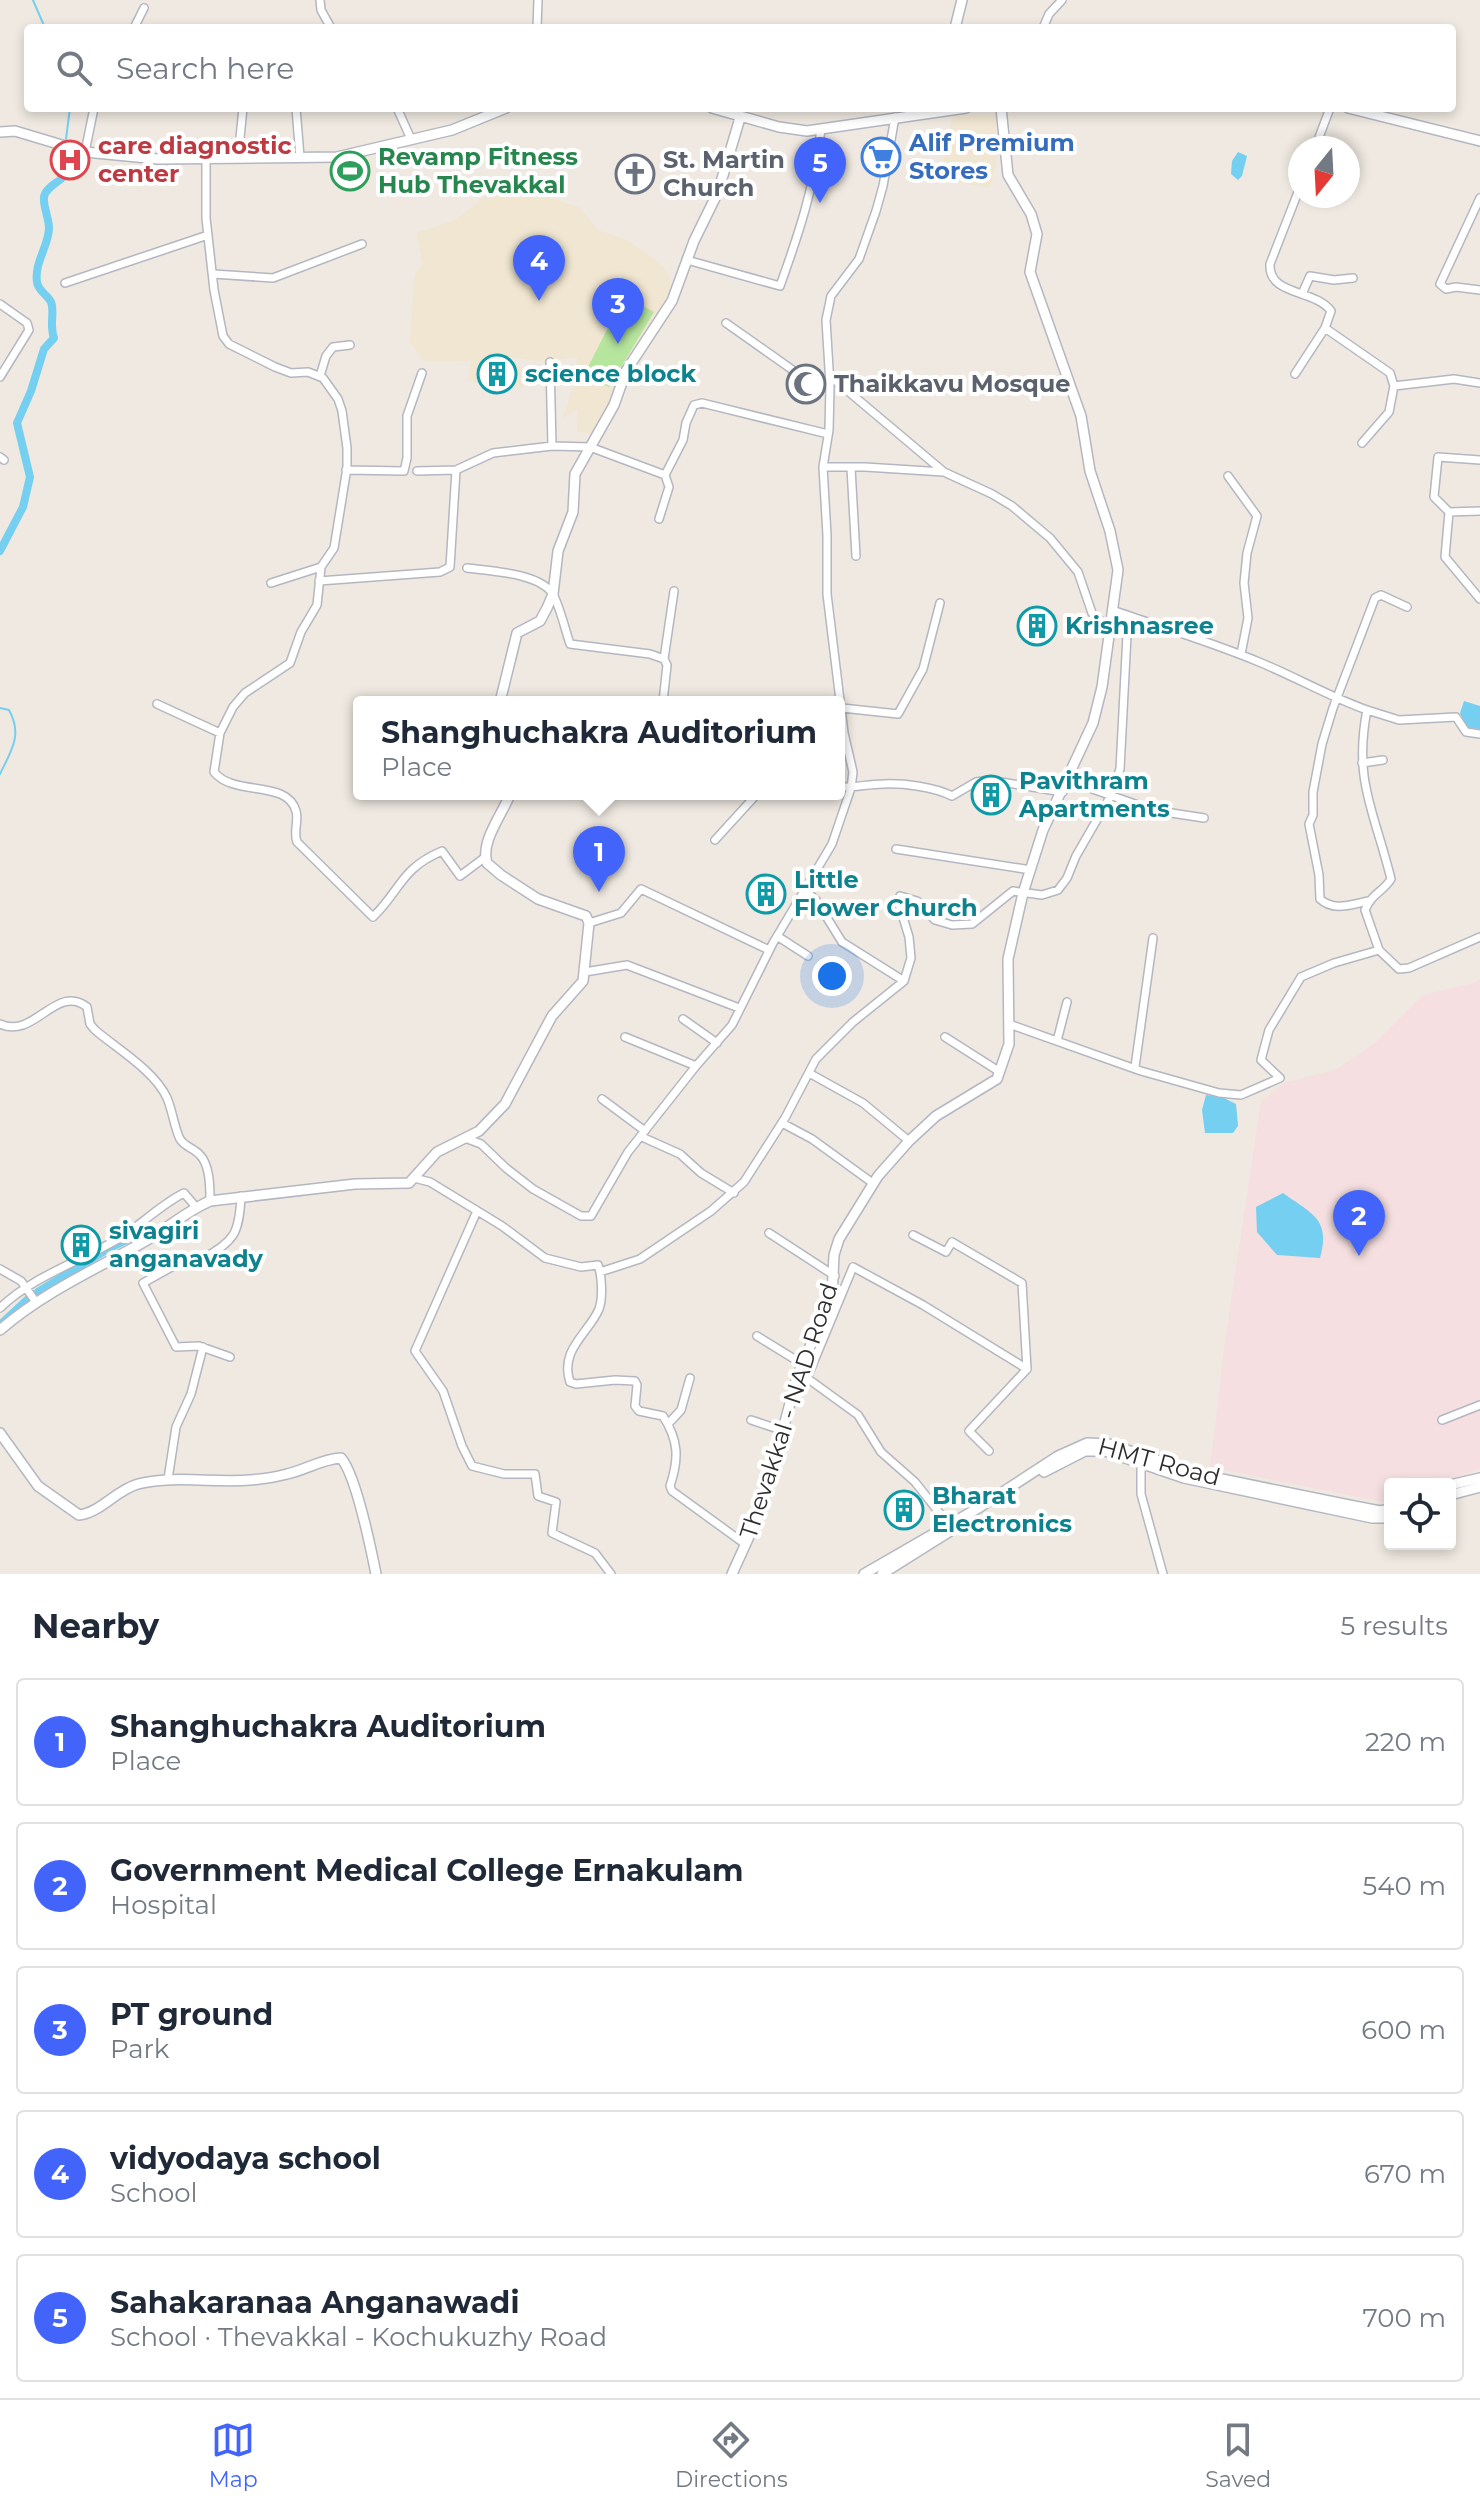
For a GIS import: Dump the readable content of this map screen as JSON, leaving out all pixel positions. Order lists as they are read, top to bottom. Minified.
{"streets":{"main road":["Thevakkal - NAD Road","HMT Road"]},"places":{"supermarket":["Alif Premium Stores"],"hospital":["care diagnostic center"],"sports":["Revamp Fitness Hub Thevakkal"],"church":["St. Martin Church"],"building":["science block","Krishnasree","Pavithram Apartments","Little Flower Church","sivagiri anganavady","Bharat Electronics"],"mosque":["Thaikkavu Mosque"]},"north":"bottom","page":{"search":"Search here","pins":["5","4","3","1","2"],"popup":["Shanghuchakra Auditorium","Place"],"heading":["Nearby","5 results"],"list":[{"mark":"1","name":"Shanghuchakra Auditorium","note":"Place","value":"220 m"},{"mark":"2","name":"Government Medical College Ernakulam","note":"Hospital","value":"540 m"},{"mark":"3","name":"PT ground","note":"Park","value":"600 m"},{"mark":"4","name":"vidyodaya school","note":"School","value":"670 m"},{"mark":"5","name":"Sahakaranaa Anganawadi","note":"School · Thevakkal - Kochukuzhy Road","value":"700 m"}],"nav":["Map","Directions","Saved"]}}
